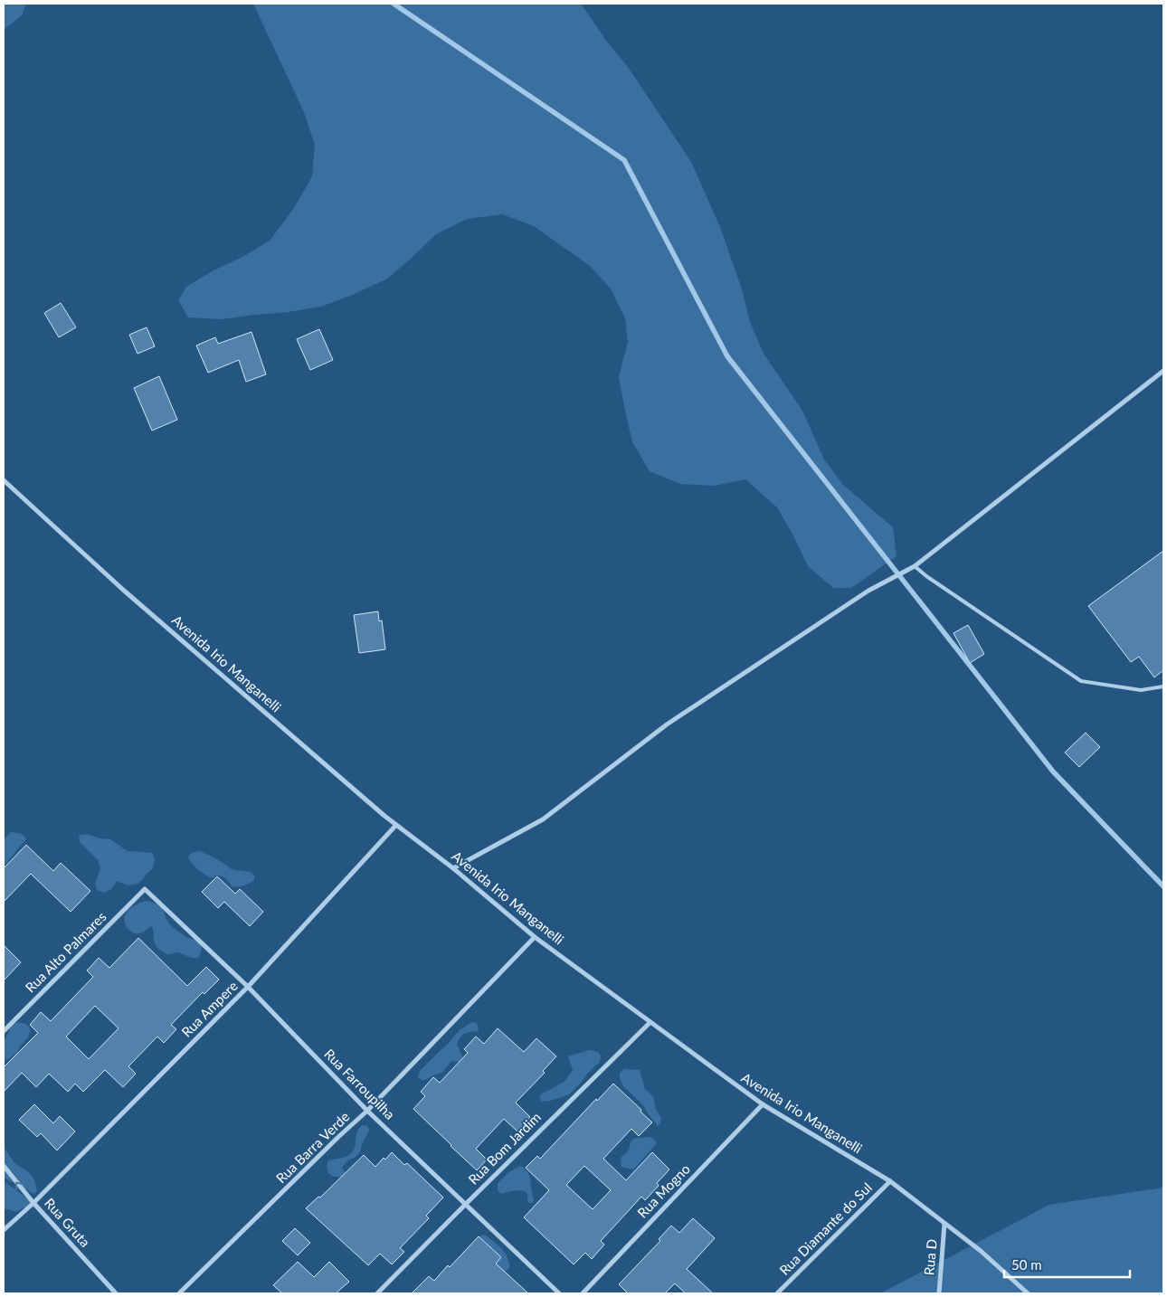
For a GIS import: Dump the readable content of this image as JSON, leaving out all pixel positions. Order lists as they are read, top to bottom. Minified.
{"streets":{"street":["Avenida Irio Manganelli","Rua Alto Palmares","Rua Ampere","Rua Farroupilha","Rua Barra Verde","Rua Bom Jardim","Rua Mogno","Rua Gruta","Rua Diamante do Sul","Rua D"]},"crossings":[["Avenida Irio Manganelli","Rua Ampere"],["Avenida Irio Manganelli","Rua Barra Verde"],["Avenida Irio Manganelli","Rua Bom Jardim"],["Avenida Irio Manganelli","Rua Mogno"],["Avenida Irio Manganelli","Rua Diamante do Sul"],["Avenida Irio Manganelli","Rua D"],["Rua Alto Palmares","Rua Farroupilha"],["Rua Ampere","Rua Farroupilha"],["Rua Ampere","Rua Gruta"],["Rua Farroupilha","Rua Barra Verde"],["Rua Farroupilha","Rua Bom Jardim"]],"scale_bar":"50 m"}
